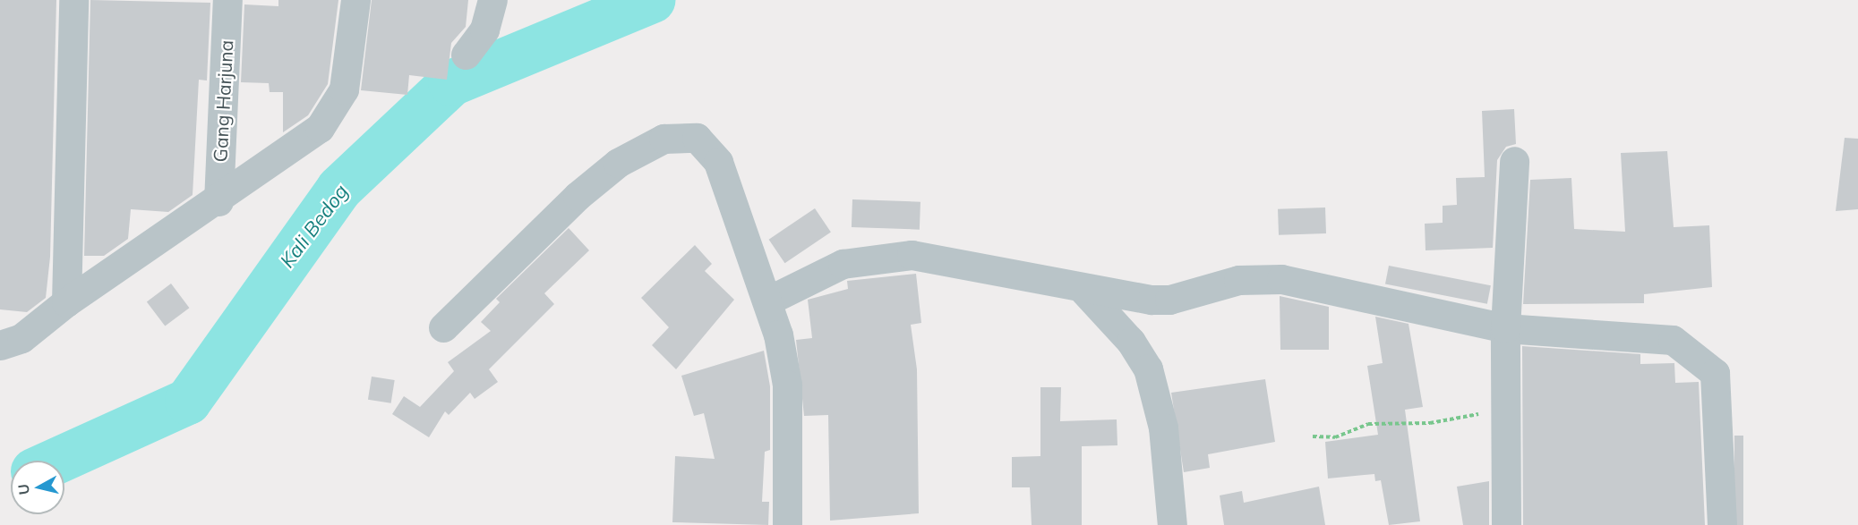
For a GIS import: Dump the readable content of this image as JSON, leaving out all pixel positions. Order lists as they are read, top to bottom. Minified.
{"streets":{"street":["Gang Harjuna"]},"water":["Kali Bedog"],"north":"left"}
